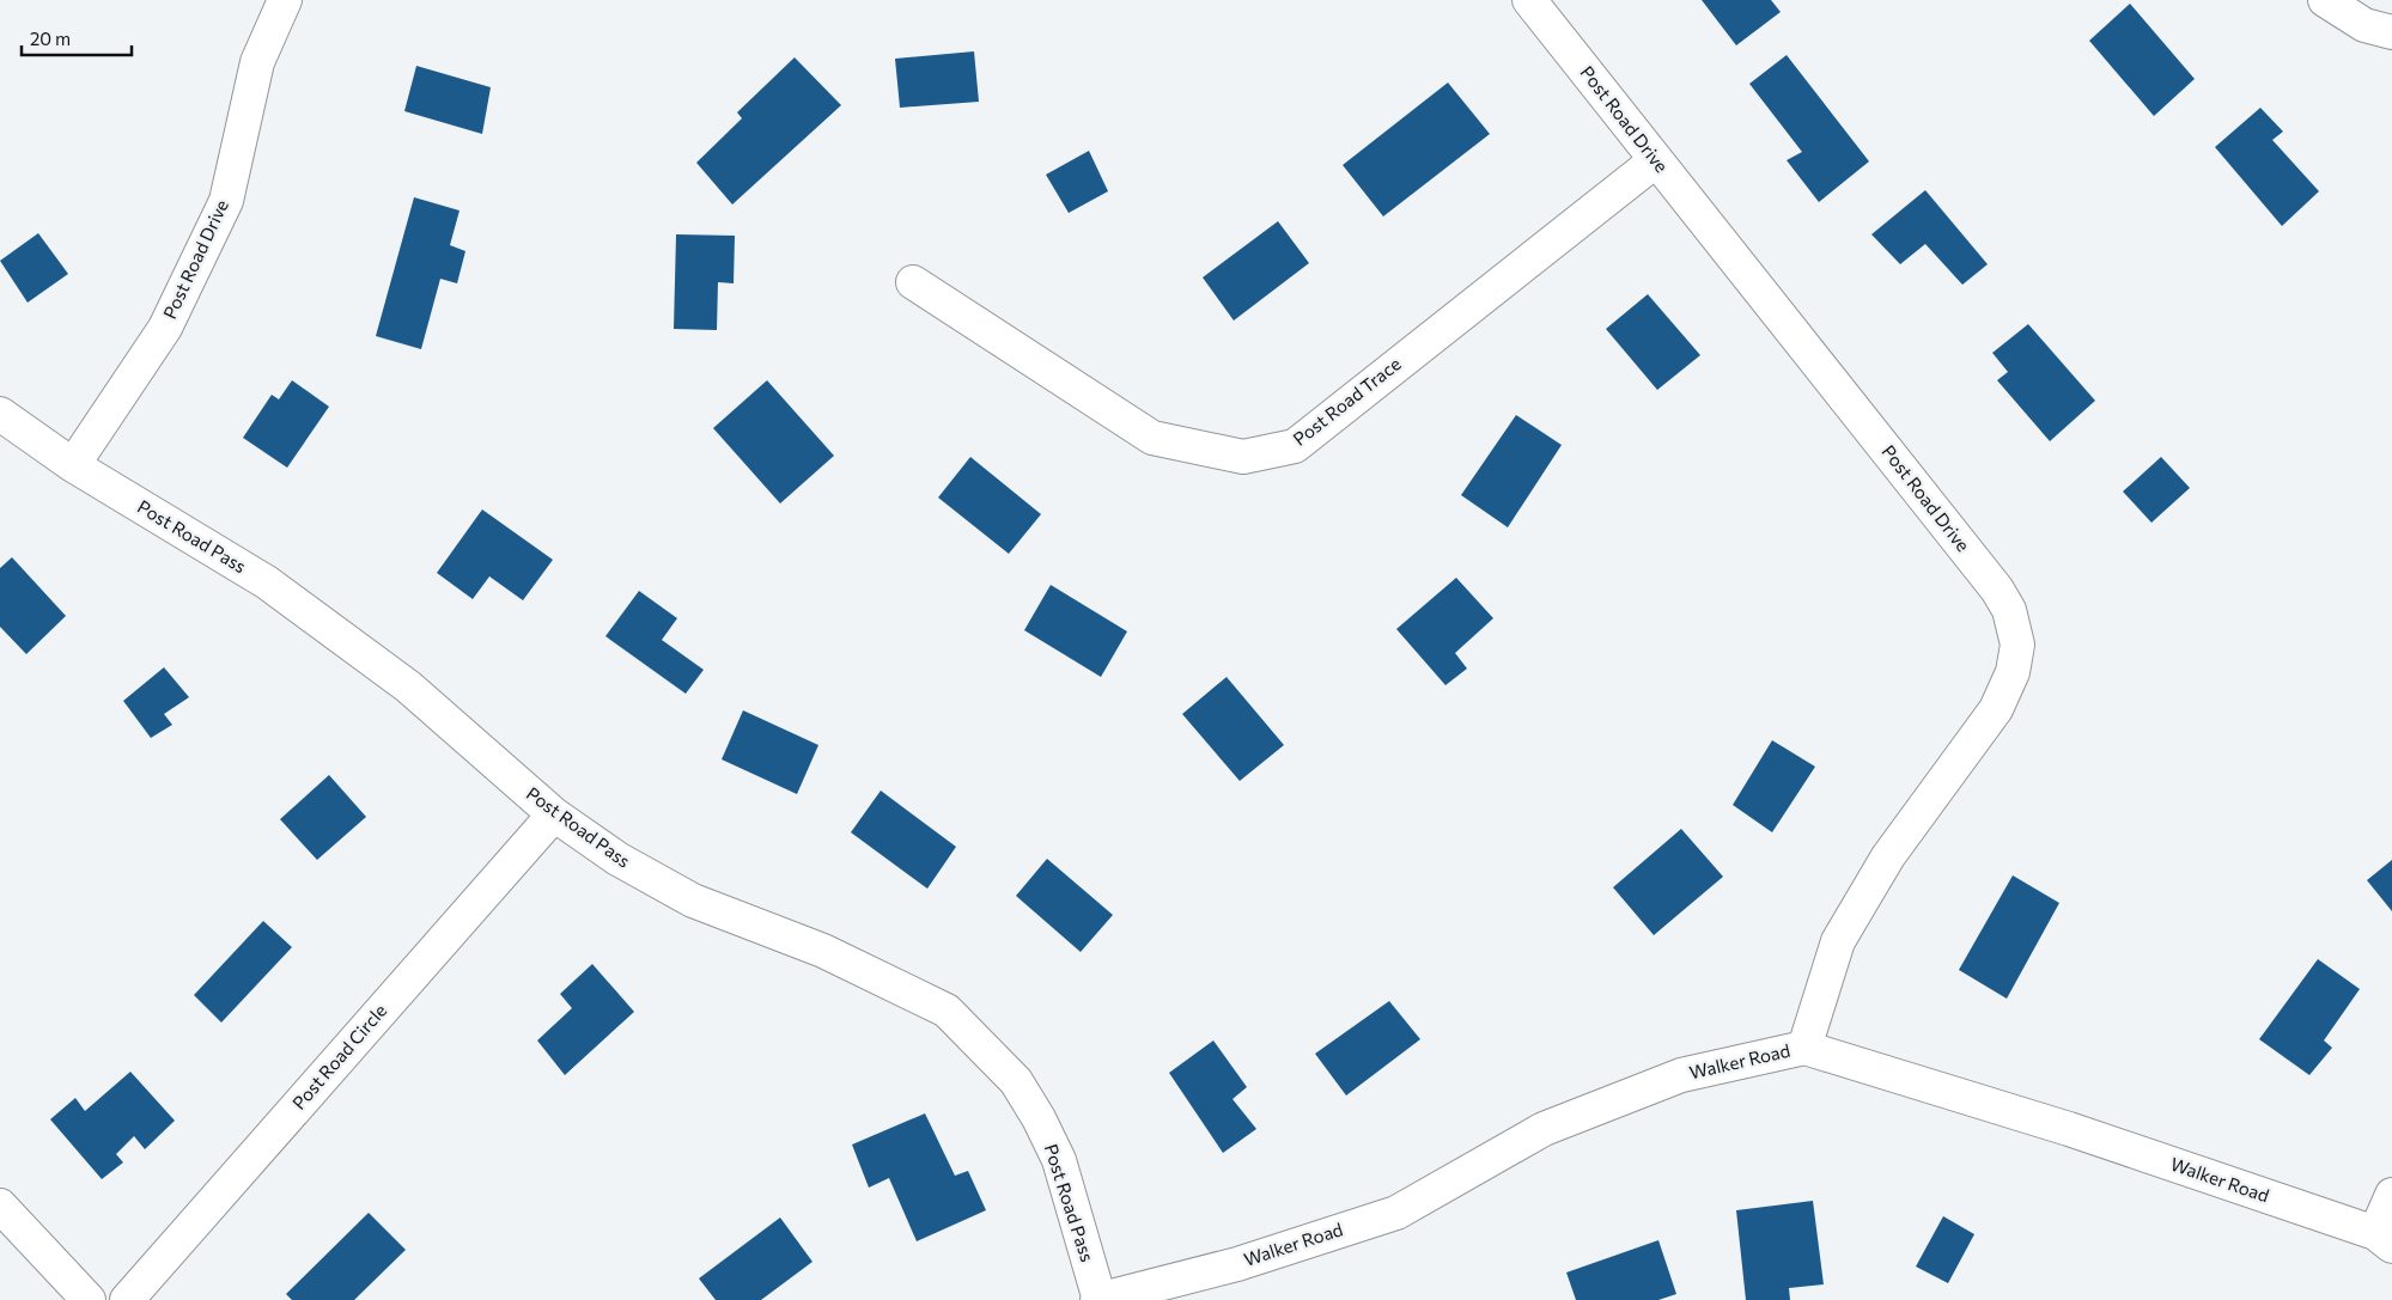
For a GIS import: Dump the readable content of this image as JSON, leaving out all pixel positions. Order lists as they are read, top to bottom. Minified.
{"streets":{"street":["Post Road Drive","Post Road Trace","Post Road Pass","Post Road Circle","Walker Road"]},"crossings":[["Post Road Drive","Post Road Trace"],["Post Road Drive","Post Road Pass"],["Post Road Drive","Walker Road"],["Post Road Pass","Post Road Circle"],["Post Road Pass","Walker Road"]],"scale_bar":"20 m"}
